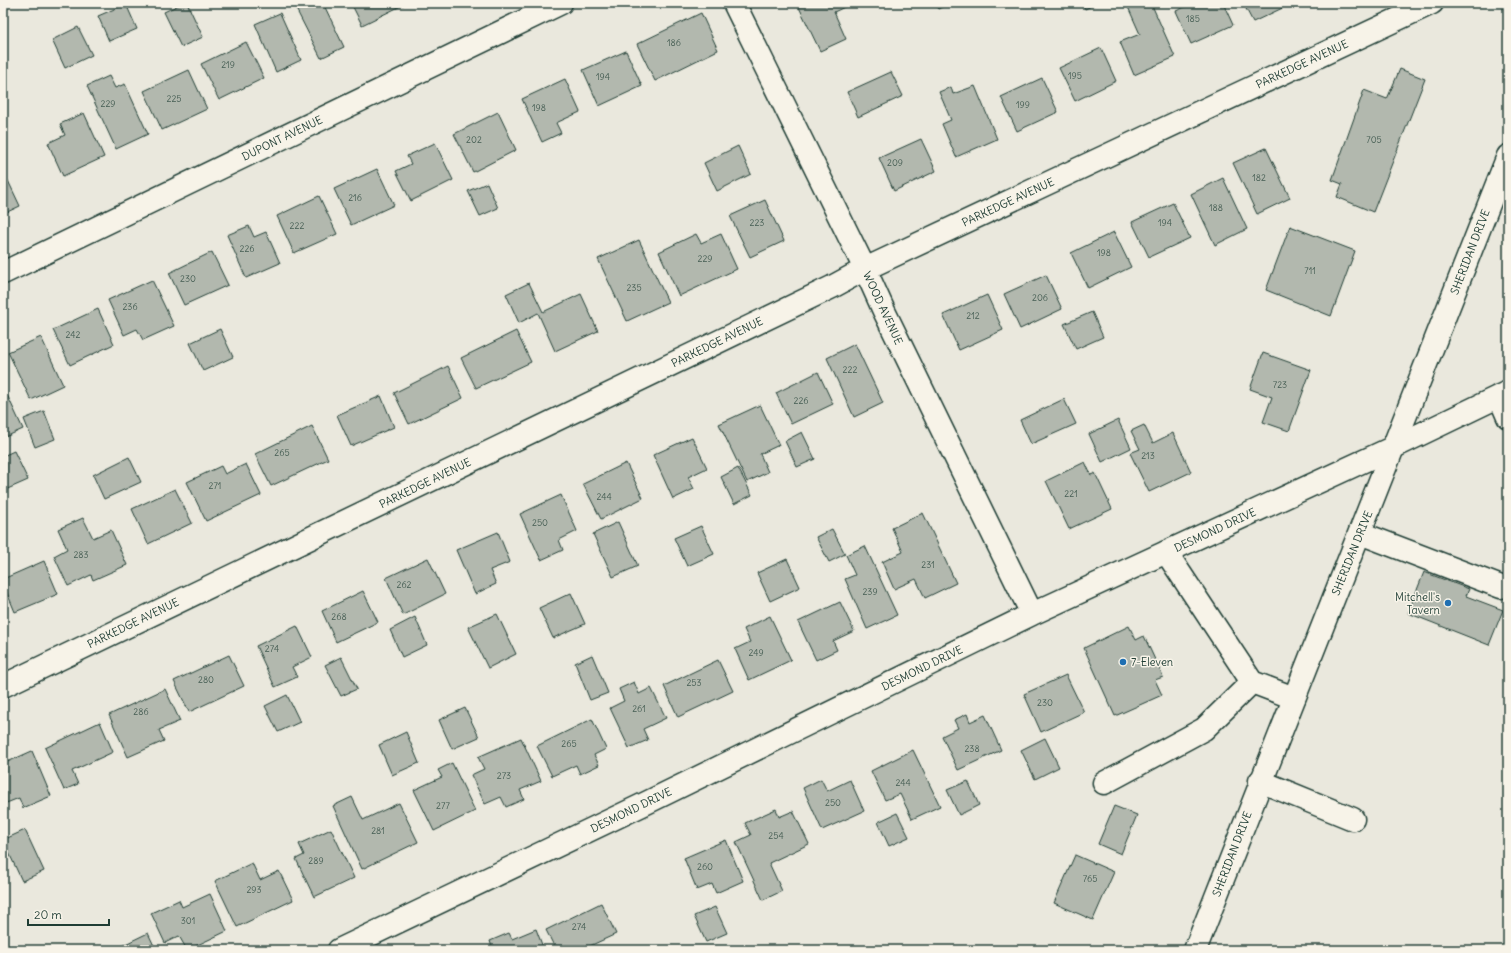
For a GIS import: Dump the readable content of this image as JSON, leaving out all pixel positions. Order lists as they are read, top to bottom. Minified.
{"streets":{"street":["PARKEDGE AVENUE","DUPONT AVENUE","SHERIDAN DRIVE","WOOD AVENUE","DESMOND DRIVE"]},"crossings":[["PARKEDGE AVENUE","WOOD AVENUE"],["SHERIDAN DRIVE","DESMOND DRIVE"],["WOOD AVENUE","DESMOND DRIVE"]],"places":["Mitchell's Tavern","7-Eleven"],"house_numbers":["185","186","219","195","194","225","229","199","198","202","705","209","182","216","188","223","194","222","226","198","229","711","230","235","206","236","212","242","222","723","226","265","213","271","221","244","250","283","231","262","239","268","274","249","280","253","230","261","286","265","238","273","244","250","277","281","254","289","260","765","293","301","274"],"scale_bar":"20 m"}
